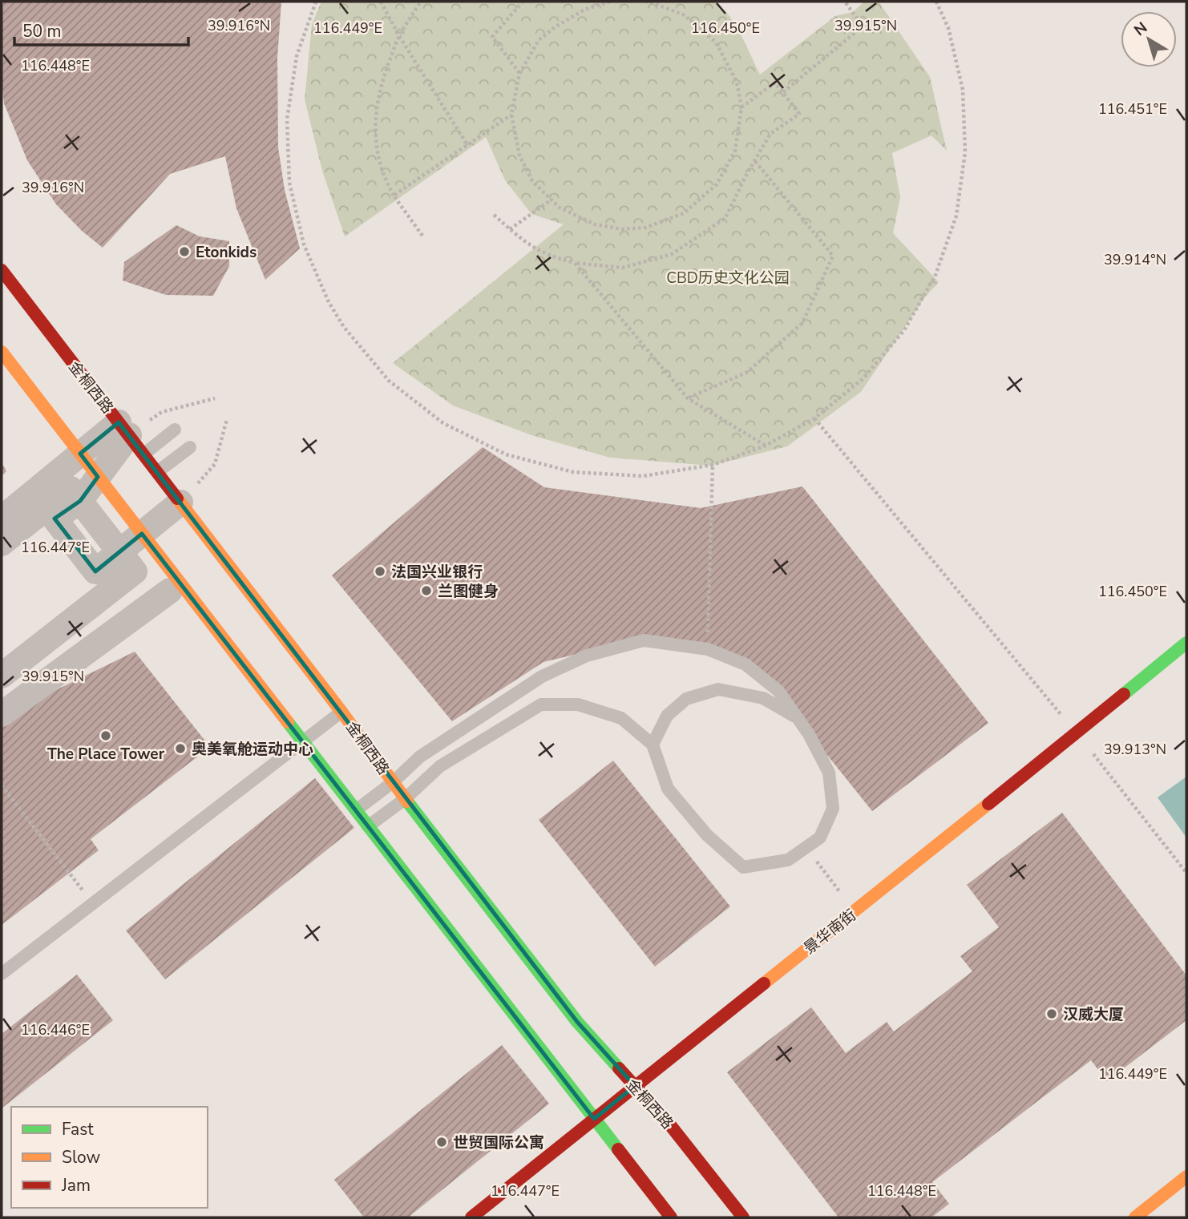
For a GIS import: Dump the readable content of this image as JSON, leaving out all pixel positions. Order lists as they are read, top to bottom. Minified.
{"streets":{"main road":["金桐西路","景华南街"]},"crossings":[["金桐西路","景华南街"]],"parks":["CBD历史文化公园"],"places":["Etonkids","法国兴业银行","兰图健身","The Place Tower","奥美氧舱运动中心","汉威大厦","世贸国际公寓"],"legend":["Fast","Slow","Jam"],"scale_bar":"50 m","north":"top left","coordinates":["39.915°N","39.916°N","116.449°E","116.450°E","116.448°E","116.451°E","39.914°N","116.447°E","39.913°N","116.446°E"]}
